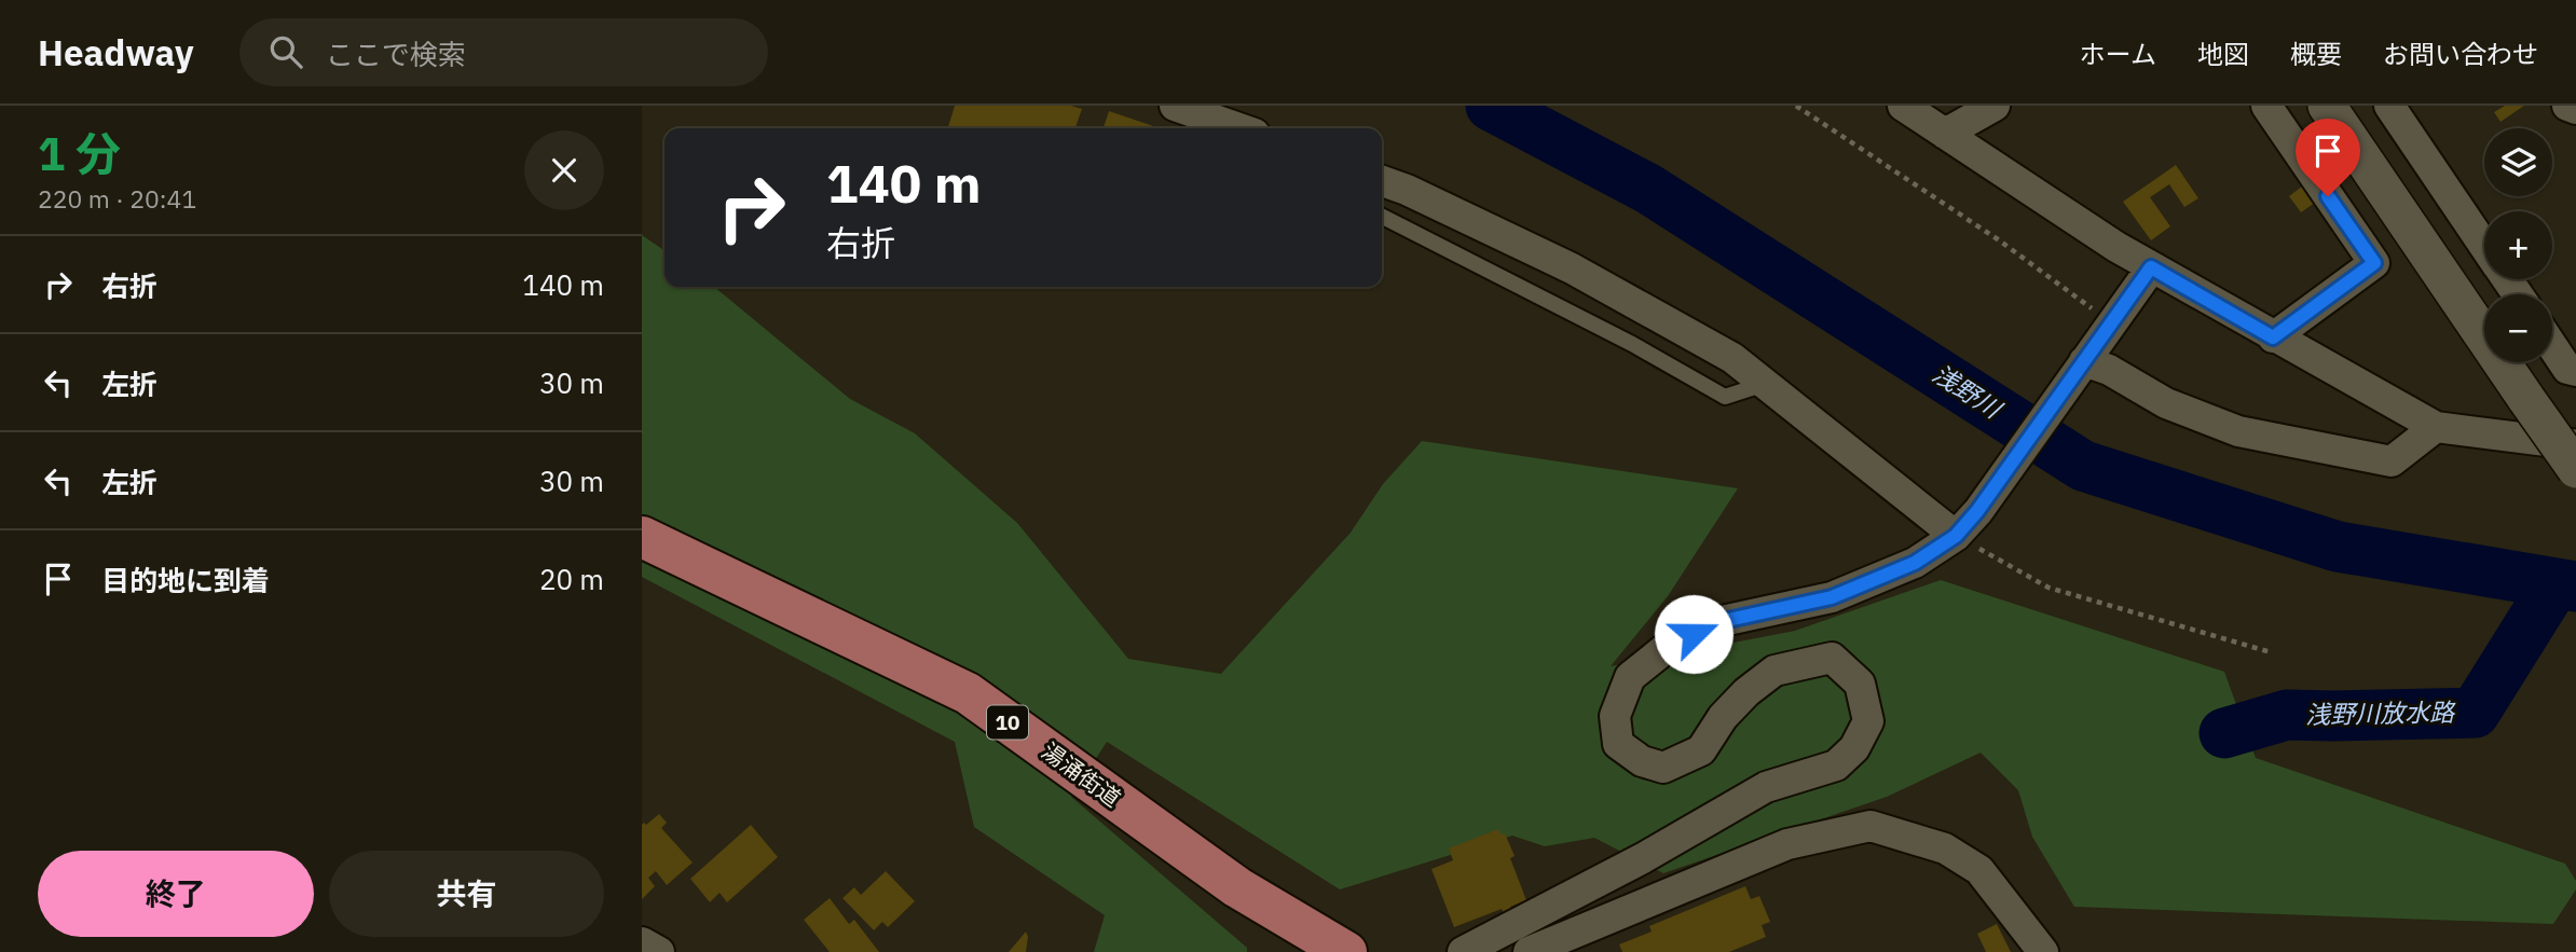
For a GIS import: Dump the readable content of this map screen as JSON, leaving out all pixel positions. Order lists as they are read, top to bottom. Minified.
{"streets":{"main road":["10","湯涌街道"]},"water":["浅野川","浅野川放水路"],"page":{"header":"Headway","search":"ここで検索","nav":["ホーム","地図","概要","お問い合わせ"],"heading":["1 分","220 m · 20:41"],"map_buttons":["+","−"],"turn":["140 m","右折"],"list":[{"name":"右折","value":"140 m"},{"name":"左折","value":"30 m"},{"name":"左折","value":"30 m"},{"name":"目的地に到着","value":"20 m"}],"buttons":["終了","共有"]}}
